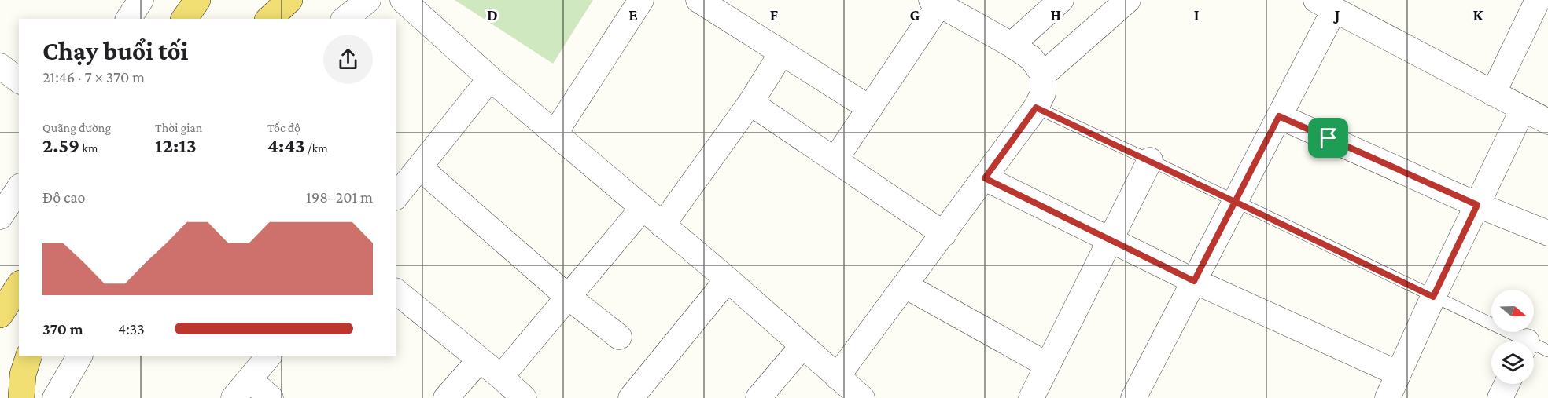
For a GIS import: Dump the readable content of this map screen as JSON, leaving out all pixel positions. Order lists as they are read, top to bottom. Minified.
{"north":"right","page":{"heading":["Chạy buổi tối","21:46 · 7 × 370 m"],"stats":[["Quãng đường","2.59 km"],["Thời gian","12:13"],["Tốc độ","4:43 /km"]],"chart":["Độ cao","198–201 m"],"list":[{"name":"370 m","note":"4:33"}]},"grid":{"columns":["D","E","F","G","H","I","J","K"]}}
